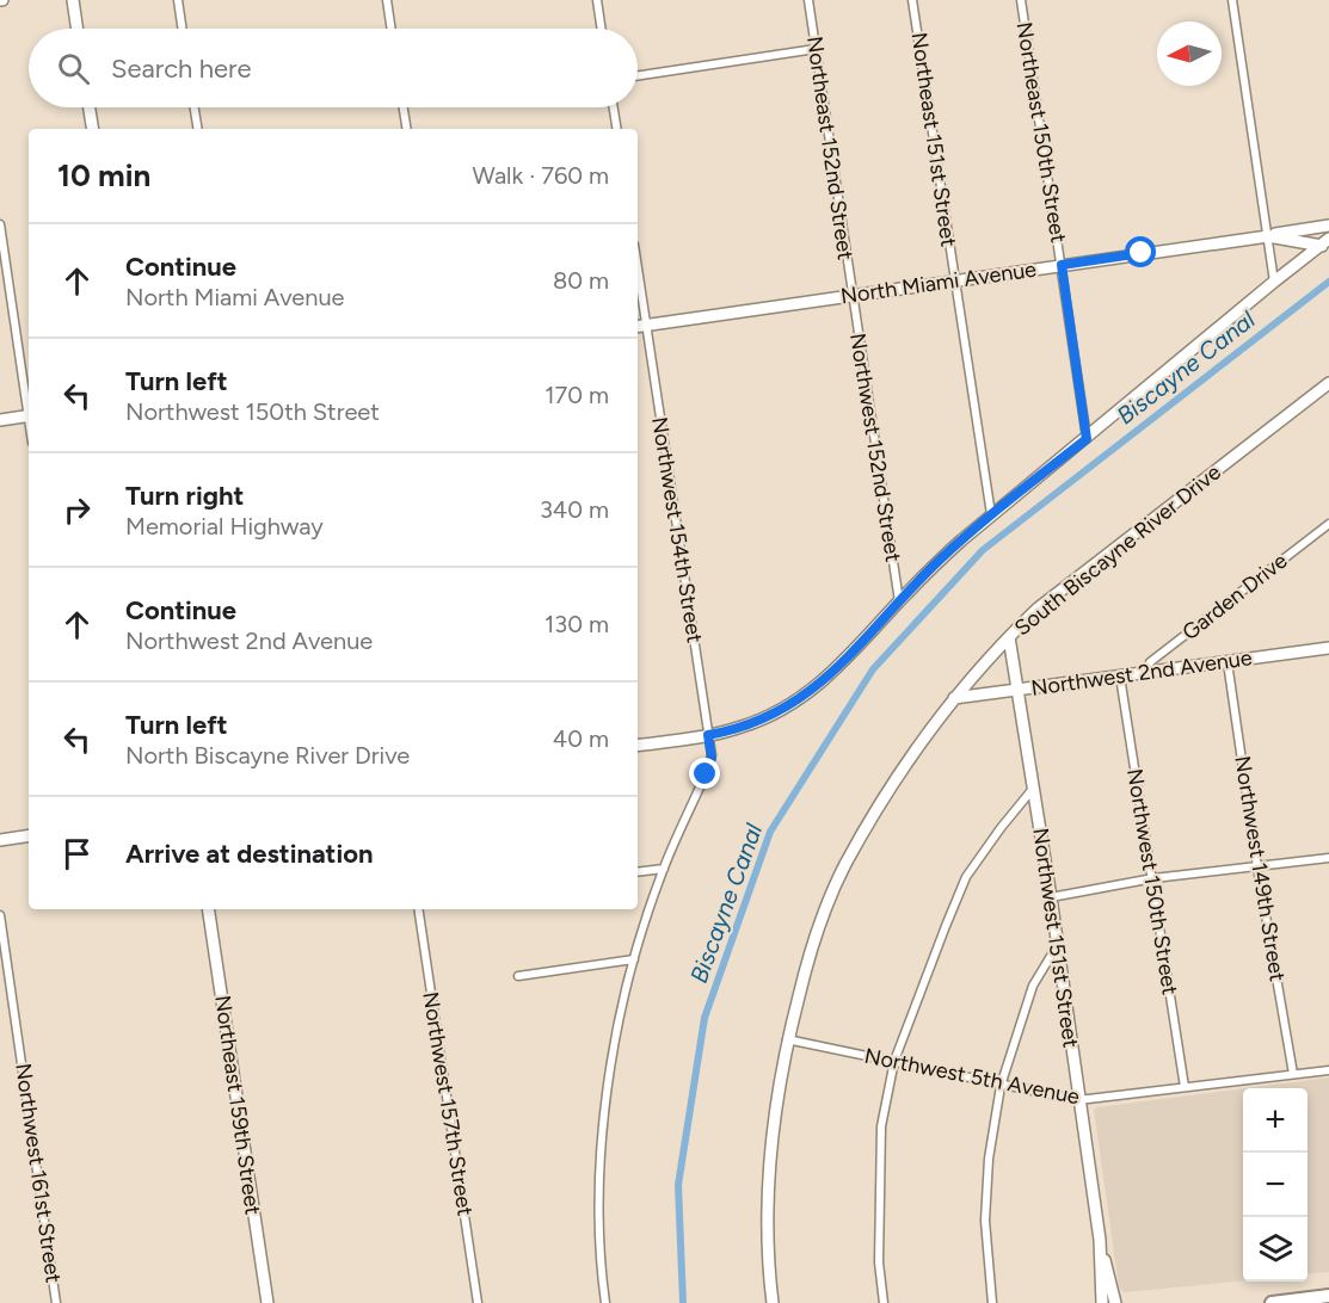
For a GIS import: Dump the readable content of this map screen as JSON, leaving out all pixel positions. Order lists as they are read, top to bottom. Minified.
{"streets":{"street":["Northeast 150th Street","Northeast 151st Street","Northeast 152nd Street","North Miami Avenue","Northwest 152nd Street","Northwest 154th Street","South Biscayne River Drive","Garden Drive","Northwest 2nd Avenue","Northwest 149th Street","Northwest 150th Street","Northwest 151st Street","Northwest 5th Avenue","Northwest 157th Street","Northeast 159th Street","Northwest 161st Street"]},"crossings":[["Northeast 150th Street","North Miami Avenue"],["Northeast 151st Street","North Miami Avenue"],["Northeast 152nd Street","North Miami Avenue"],["Northeast 152nd Street","Northwest 152nd Street"],["North Miami Avenue","Northwest 152nd Street"],["North Miami Avenue","Northwest 154th Street"],["South Biscayne River Drive","Northwest 2nd Avenue"],["South Biscayne River Drive","Northwest 151st Street"],["South Biscayne River Drive","Northwest 5th Avenue"],["Garden Drive","Northwest 2nd Avenue"],["Northwest 2nd Avenue","Northwest 149th Street"],["Northwest 2nd Avenue","Northwest 150th Street"],["Northwest 2nd Avenue","Northwest 151st Street"],["Northwest 149th Street","Northwest 5th Avenue"],["Northwest 150th Street","Northwest 5th Avenue"],["Northwest 151st Street","Northwest 5th Avenue"]],"water":["Biscayne Canal"],"north":"left","page":{"search":"Search here","heading":["10 min","Walk · 760 m"],"list":[["Continue","North Miami Avenue","80 m"],["Turn left","Northwest 150th Street","170 m"],["Turn right","Memorial Highway","340 m"],["Continue","Northwest 2nd Avenue","130 m"],["Turn left","North Biscayne River Drive","40 m"],"Arrive at destination"],"map_buttons":["+","−"]}}
